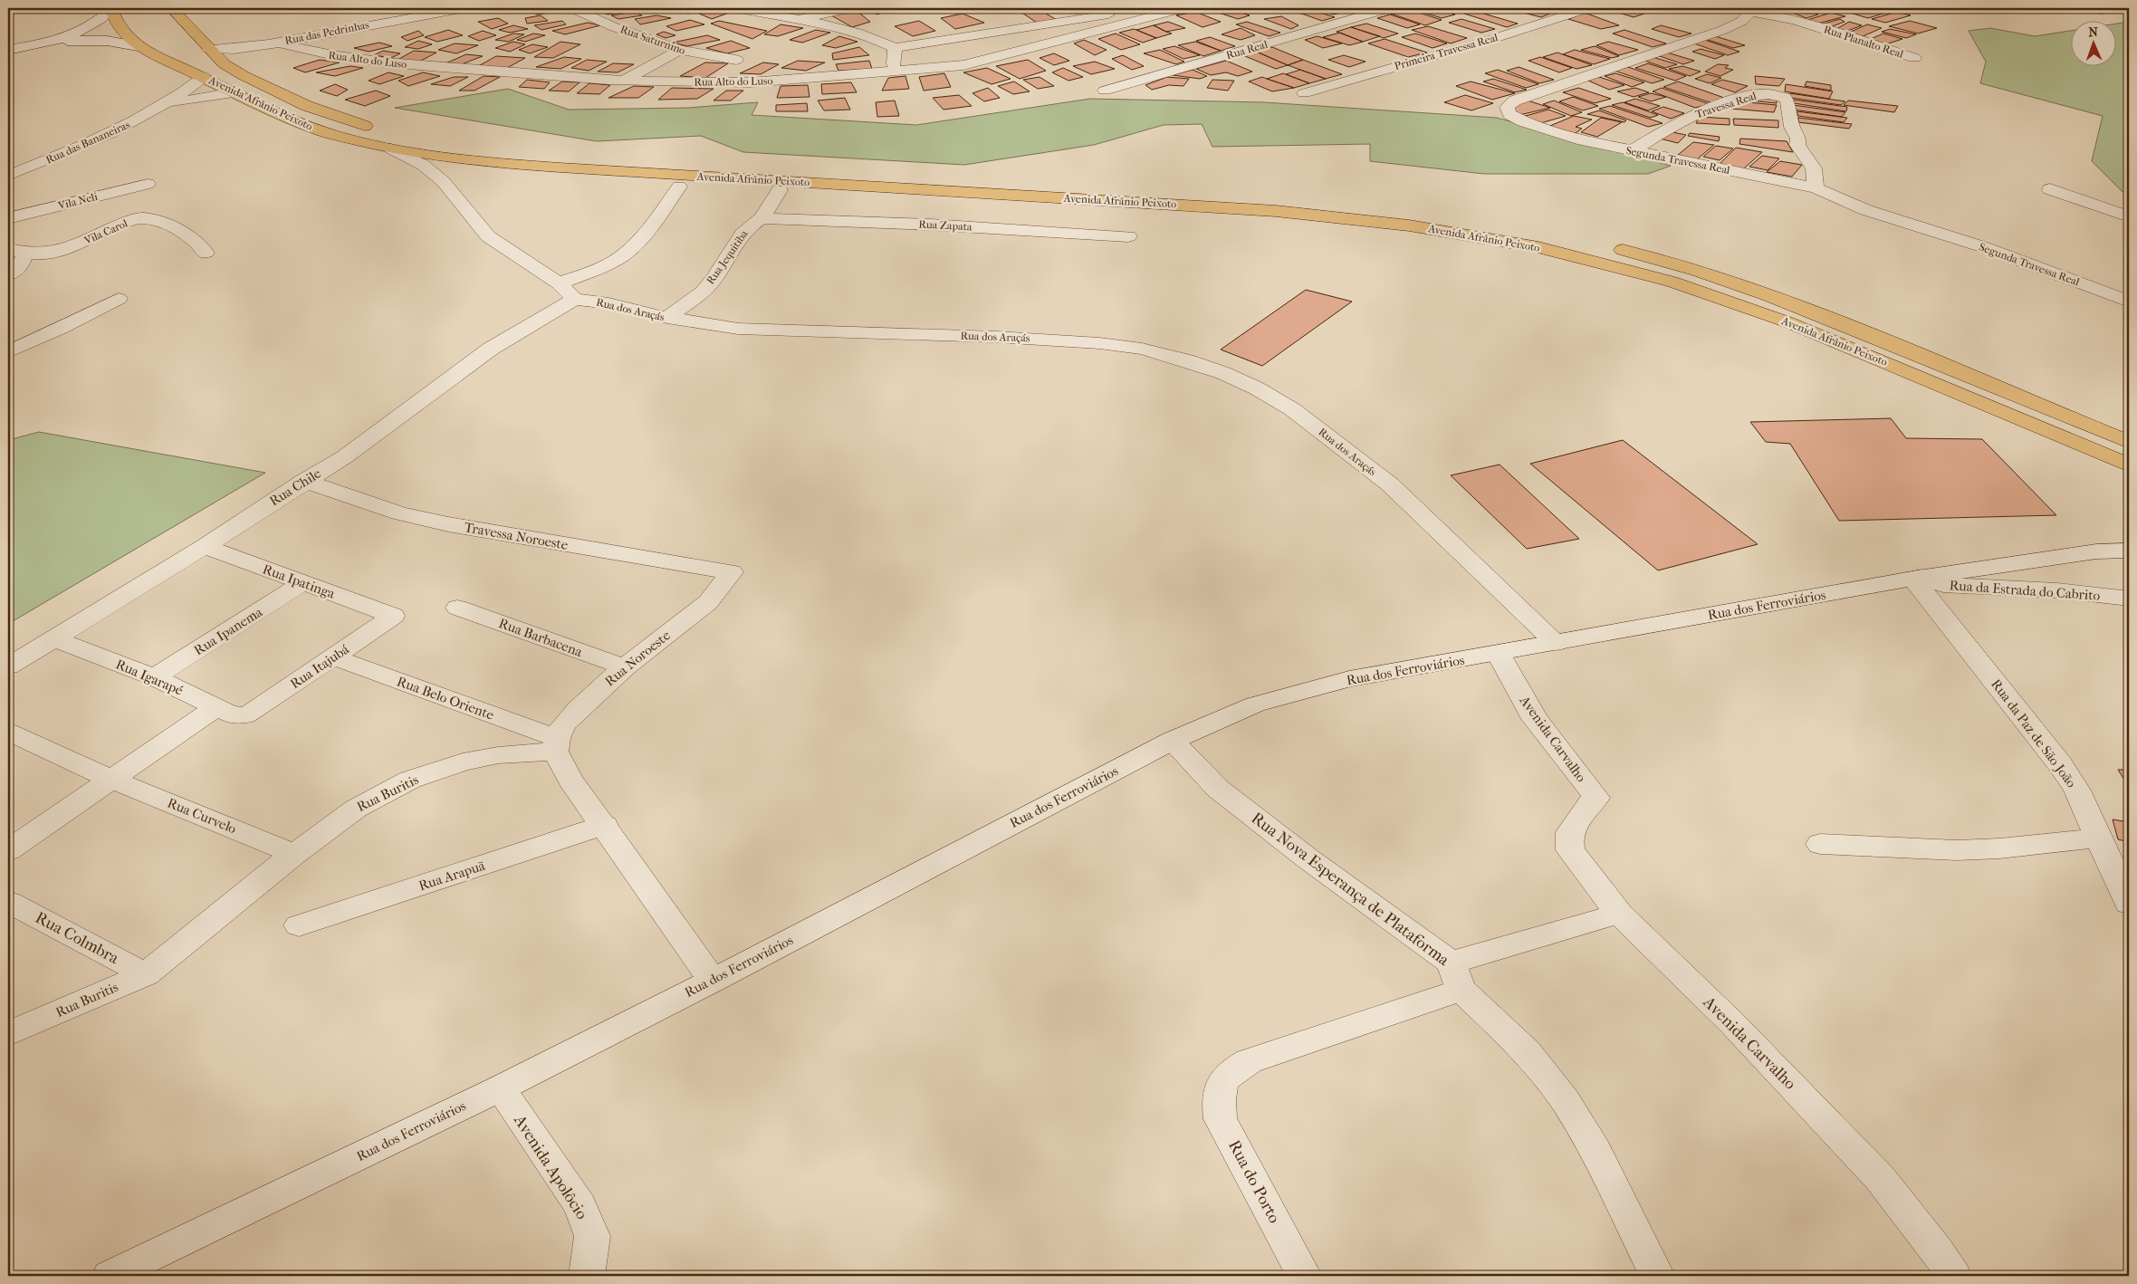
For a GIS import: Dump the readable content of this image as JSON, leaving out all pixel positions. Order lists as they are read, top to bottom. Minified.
{"streets":{"main road":["Avenida Afrânio Peixoto"],"street":["Rua das Pedrinhas","Rua Saturnino","Rua Planalto Real","Rua Real","Primeira Travessa Real","Rua Alto do Luso","Travessa Real","Rua das Bananeiras","Segunda Travessa Real","Vila Neli","Rua Zapata","Vila Carol","Rua Jequitiba","Rua dos Araçás","Rua Chile","Travessa Noroeste","Rua Ipatinga","Rua da Estrada do Cabrito","Rua dos Ferroviários","Rua Ipanema","Rua Barbacena","Rua Noroeste","Rua Itajubá","Rua Igarapé","Rua Belo Oriente","Rua da Paz de São João","Avenida Carvalho","Rua Buritis","Rua Curvelo","Rua Arapuã","Rua Nova Esperança de Plataforma","Rua Colmbra","Avenida Apolôcio","Rua do Porto"]},"crossings":[["Rua das Pedrinhas","Rua Alto do Luso"],["Rua das Pedrinhas","Avenida Afrânio Peixoto"],["Rua Planalto Real","Segunda Travessa Real"],["Avenida Afrânio Peixoto","Rua das Bananeiras"],["Travessa Real","Segunda Travessa Real"],["Rua Zapata","Rua Jequitiba"],["Rua Jequitiba","Rua dos Araçás"],["Rua dos Araçás","Rua Chile"],["Rua dos Araçás","Rua dos Ferroviários"],["Rua Chile","Travessa Noroeste"],["Rua Chile","Rua Ipatinga"],["Rua Chile","Rua Igarapé"],["Travessa Noroeste","Rua Noroeste"],["Rua Ipatinga","Rua Ipanema"],["Rua Ipatinga","Rua Itajubá"],["Rua da Estrada do Cabrito","Rua dos Ferroviários"],["Rua da Estrada do Cabrito","Rua da Paz de São João"],["Rua dos Ferroviários","Rua da Paz de São João"],["Rua dos Ferroviários","Avenida Carvalho"],["Rua dos Ferroviários","Rua Nova Esperança de Plataforma"],["Rua dos Ferroviários","Avenida Apolôcio"],["Rua Ipanema","Rua Igarapé"],["Rua Barbacena","Rua Noroeste"],["Rua Noroeste","Rua Belo Oriente"],["Rua Noroeste","Rua Buritis"],["Rua Itajubá","Rua Igarapé"],["Rua Itajubá","Rua Belo Oriente"],["Rua Belo Oriente","Rua Buritis"],["Rua Buritis","Rua Curvelo"],["Rua Buritis","Rua Colmbra"],["Rua Nova Esperança de Plataforma","Rua do Porto"]],"north":"top"}
